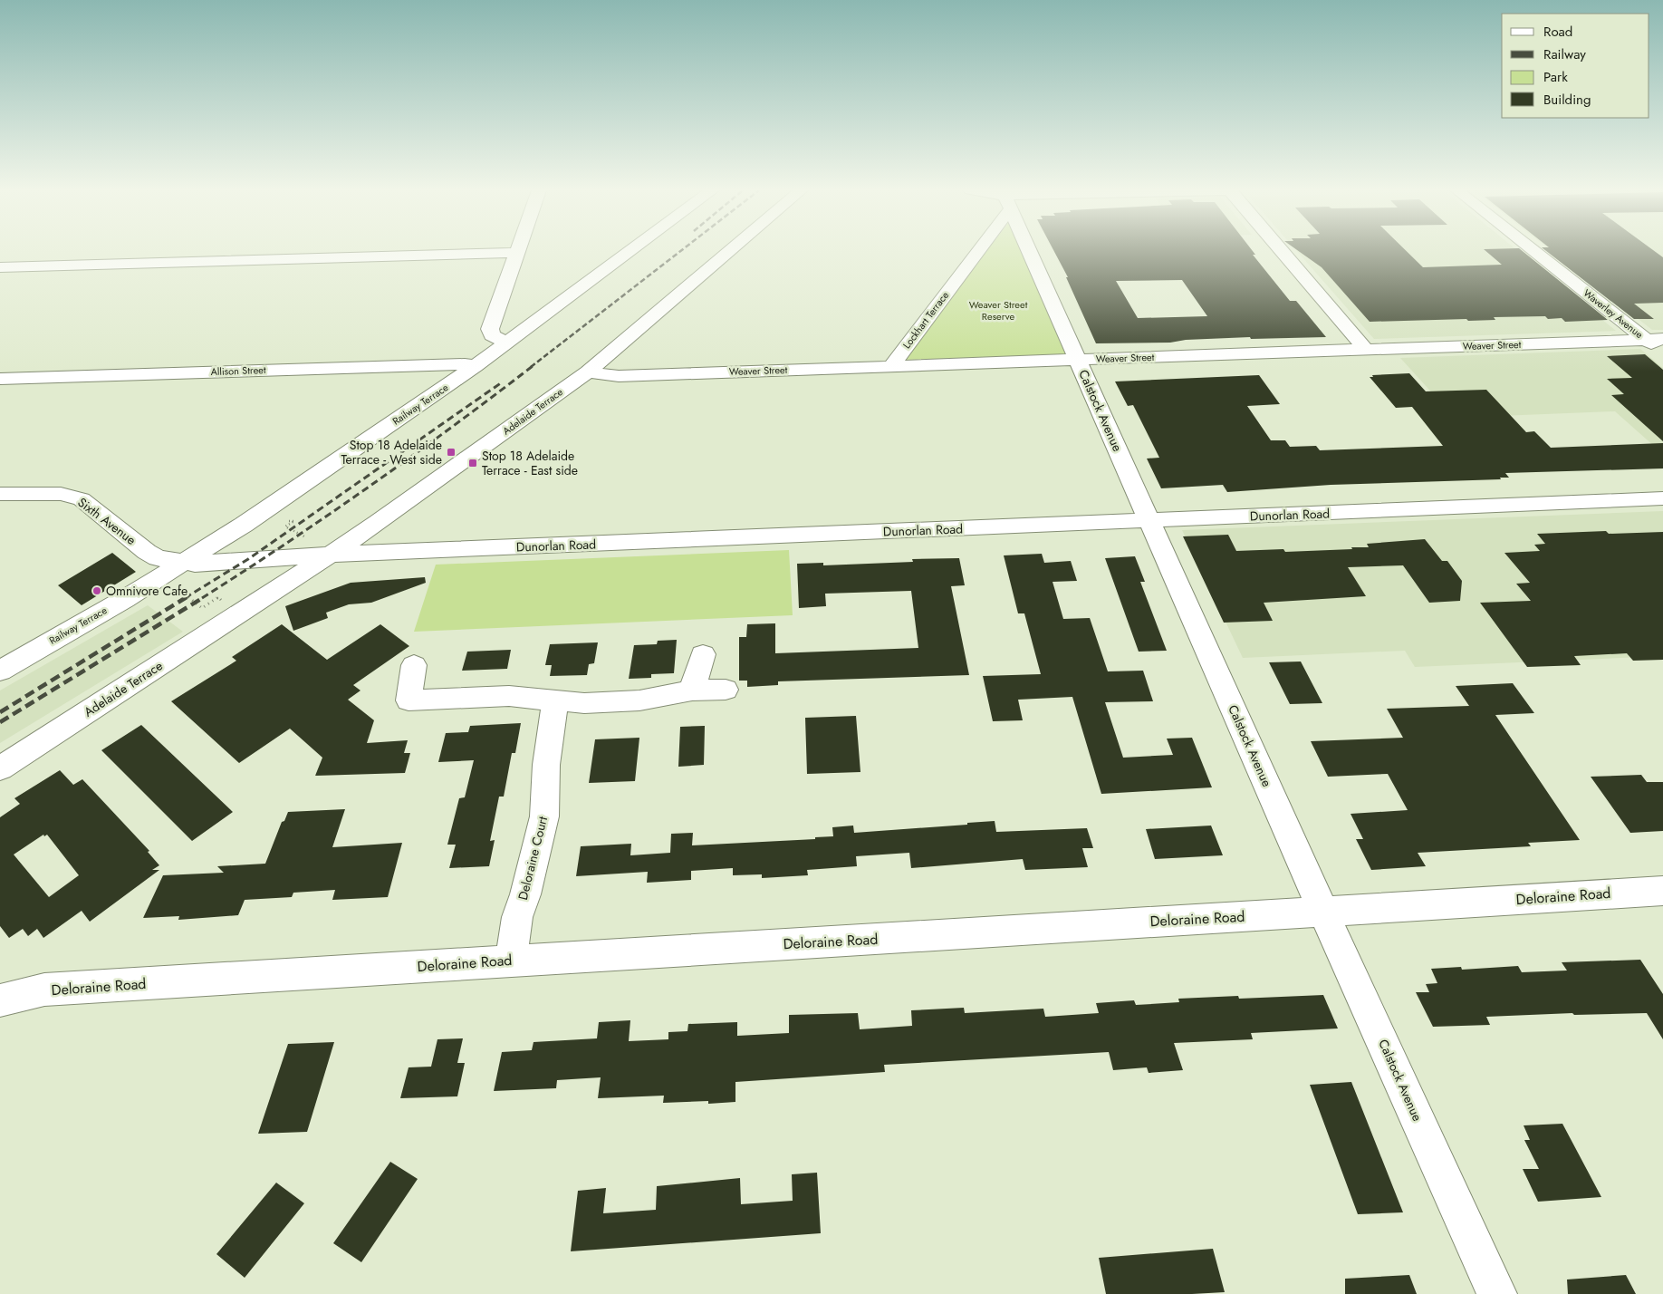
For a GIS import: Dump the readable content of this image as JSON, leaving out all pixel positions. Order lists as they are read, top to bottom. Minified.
{"streets":{"street":["Waverley Avenue","Lockhart Terrace","Weaver Street","Allison Street","Railway Terrace","Calstock Avenue","Adelaide Terrace","Dunorlan Road","Sixth Avenue","Deloraine Court","Deloraine Road"]},"crossings":[["Waverley Avenue","Weaver Street"],["Lockhart Terrace","Weaver Street"],["Weaver Street","Calstock Avenue"],["Weaver Street","Adelaide Terrace"],["Allison Street","Railway Terrace"],["Railway Terrace","Dunorlan Road"],["Railway Terrace","Sixth Avenue"],["Calstock Avenue","Dunorlan Road"],["Calstock Avenue","Deloraine Road"],["Adelaide Terrace","Dunorlan Road"],["Dunorlan Road","Sixth Avenue"],["Deloraine Court","Deloraine Road"]],"parks":["Weaver Street Reserve"],"places":{"transit":["Stop 18 Adelaide Terrace - West side","Stop 18 Adelaide Terrace - East side"],"other":["Omnivore Cafe"]},"legend":["Road","Railway","Park","Building"]}
